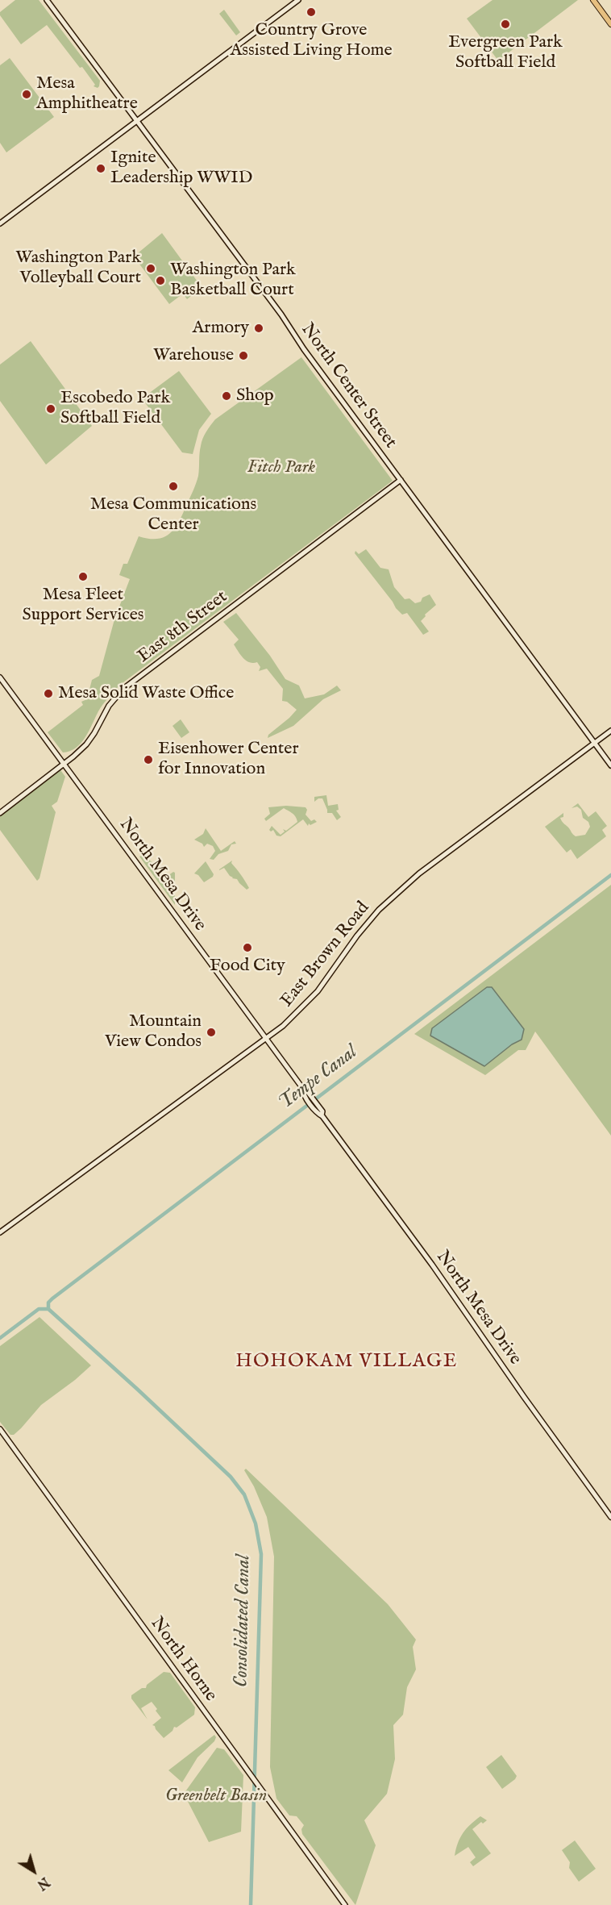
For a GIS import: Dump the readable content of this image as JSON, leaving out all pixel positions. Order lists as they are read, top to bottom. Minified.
{"streets":{"main road":["North Center Street","East 8th Street","North Mesa Drive","East Brown Road","North Horne"]},"crossings":[["North Center Street","East 8th Street"],["North Center Street","East Brown Road"],["East 8th Street","North Mesa Drive"],["North Mesa Drive","East Brown Road"]],"districts":["HOHOKAM VILLAGE"],"water":["Tempe Canal","Consolidated Canal"],"parks":["Fitch Park","Greenbelt Basin"],"places":["Country Grove Assisted Living Home","Evergreen Park Softball Field","Mesa Amphitheatre","Ignite Leadership WWID","Washington Park Volleyball Court","Washington Park Basketball Court","Armory","Warehouse","Shop","Escobedo Park Softball Field","Mesa Communications Center","Mesa Fleet Support Services","Mesa Solid Waste Office","Eisenhower Center for Innovation","Food City","Mountain View Condos"],"north":"bottom right"}
